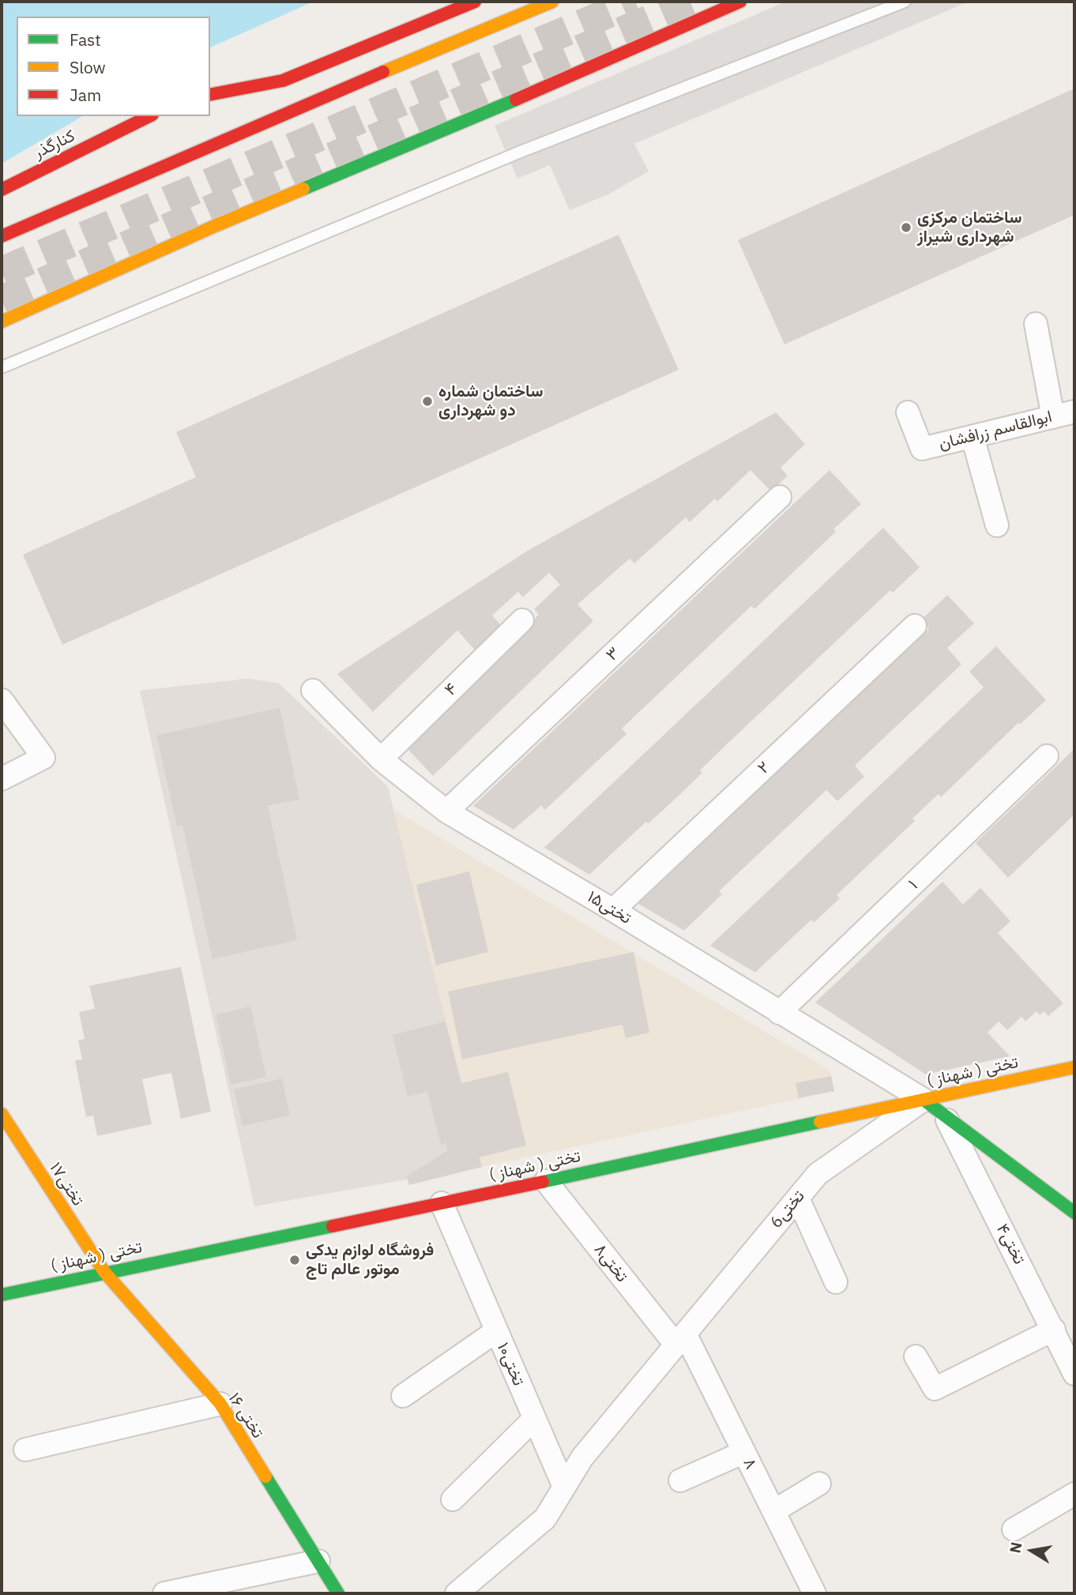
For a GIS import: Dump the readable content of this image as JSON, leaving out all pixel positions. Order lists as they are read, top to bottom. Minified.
{"streets":{"street":["کنارگذر","ابوالقاسم زرافشان","۳","۴","۲","۱","تختی۱۵","تختی ( شهناز )","تختی۱۷","6تختی","تختی۴","تختی۸","تختی۱۰","تختی ۱۶","۸"]},"crossings":[["۳","تختی۱۵"],["۴","تختی۱۵"],["۲","تختی۱۵"],["۱","تختی۱۵"],["تختی۱۵","تختی ( شهناز )"],["تختی۱۵","6تختی"],["تختی ( شهناز )","تختی۱۷"],["تختی ( شهناز )","6تختی"],["تختی ( شهناز )","تختی۸"],["تختی ( شهناز )","تختی۱۰"],["تختی ( شهناز )","تختی ۱۶"],["تختی۱۷","تختی ۱۶"],["6تختی","تختی۸"],["6تختی","تختی۱۰"],["6تختی","۸"],["تختی۸","۸"]],"places":["ساختمان مرکزی شهرداری شیراز","ساختمان شماره دو شهرداری","فروشگاه لوازم یدکی موتور عالم تاج"],"legend":["Fast","Slow","Jam"],"north":"left"}
